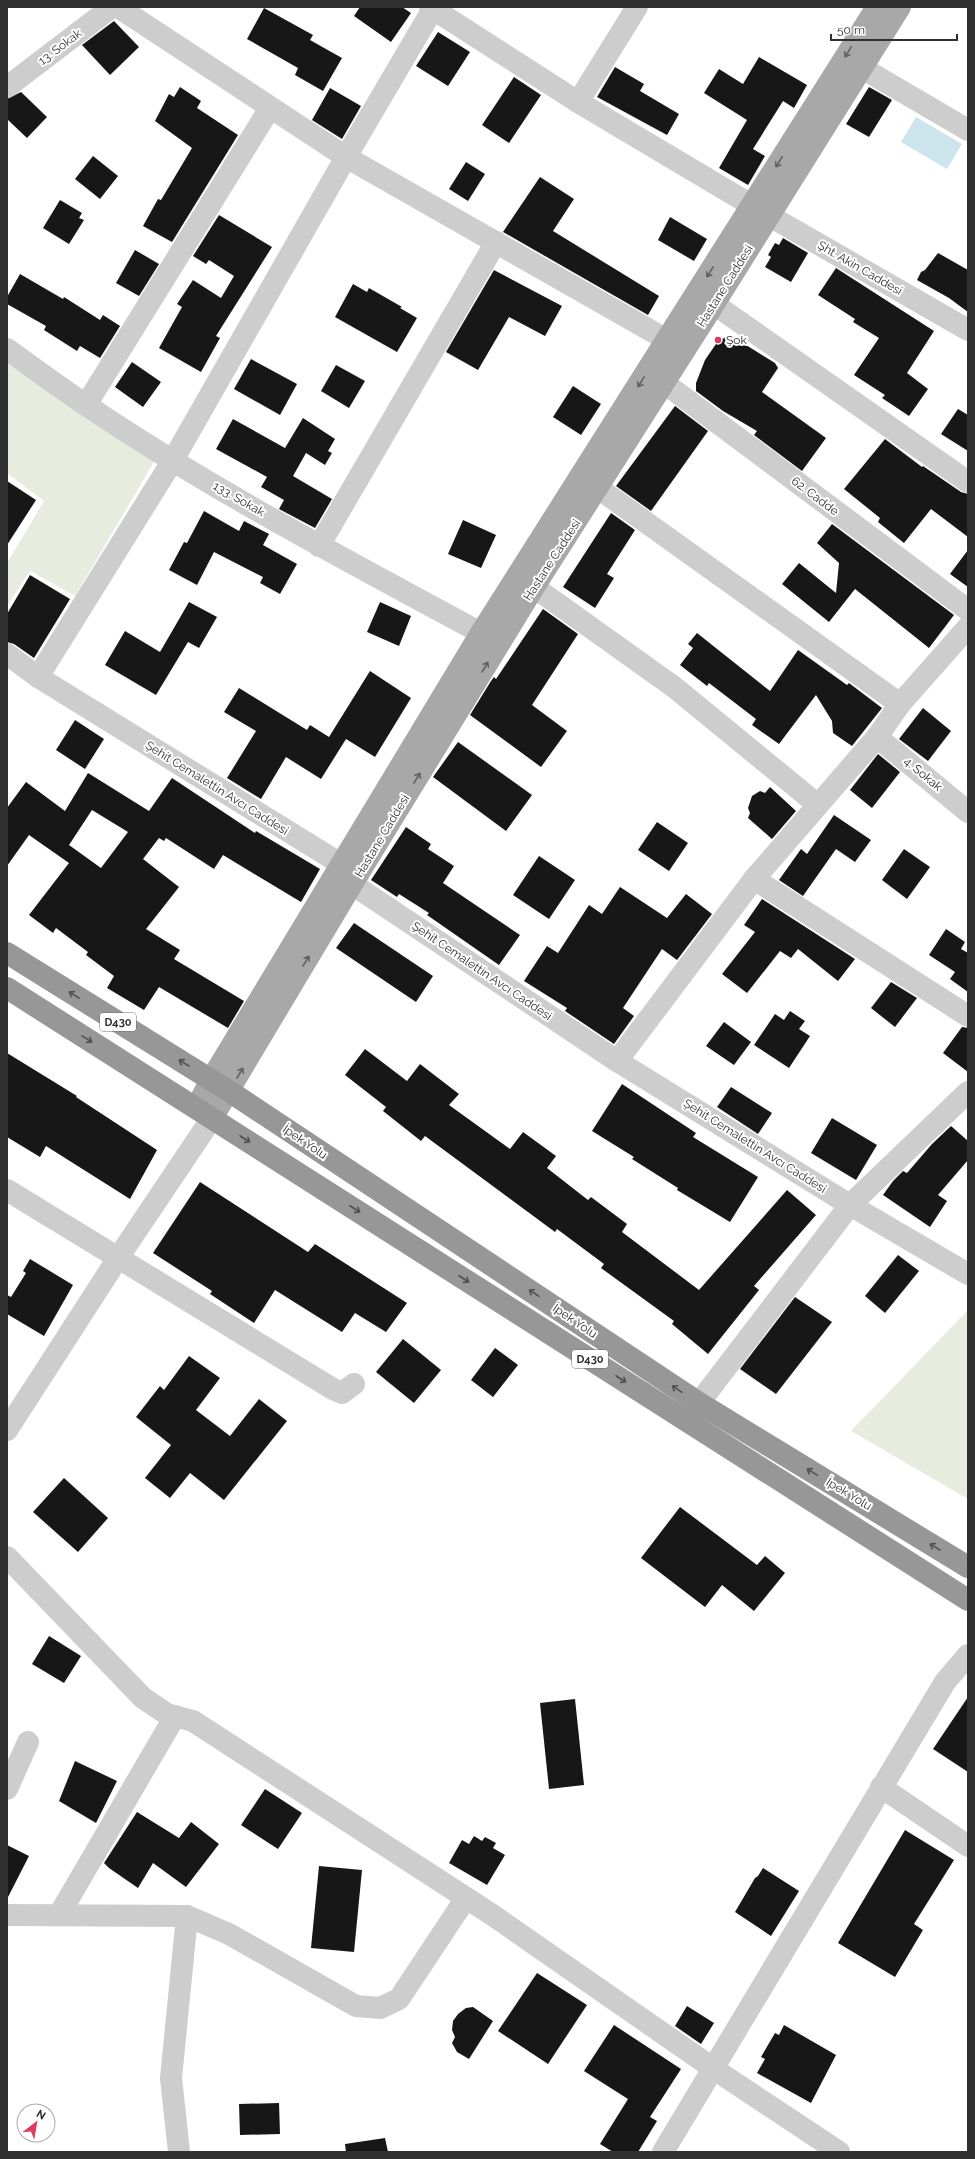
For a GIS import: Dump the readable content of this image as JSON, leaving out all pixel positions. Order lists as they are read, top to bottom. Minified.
{"streets":{"highway":["D430","İpek Yolu"],"main road":["Hastane Caddesi"],"street":["13. Sokak","Şht. Akin Caddesi","62. Cadde","133. Sokak","4. Sokak","Şehit Cemalettin Avcı Caddesi"]},"crossings":[["Şht. Akin Caddesi","Hastane Caddesi"],["Hastane Caddesi","62. Cadde"],["Hastane Caddesi","133. Sokak"],["Hastane Caddesi","Şehit Cemalettin Avcı Caddesi"],["Hastane Caddesi","D430"],["Hastane Caddesi","İpek Yolu"],["D430","İpek Yolu"]],"places":["Şok"],"scale_bar":"50 m","north":"top right"}
